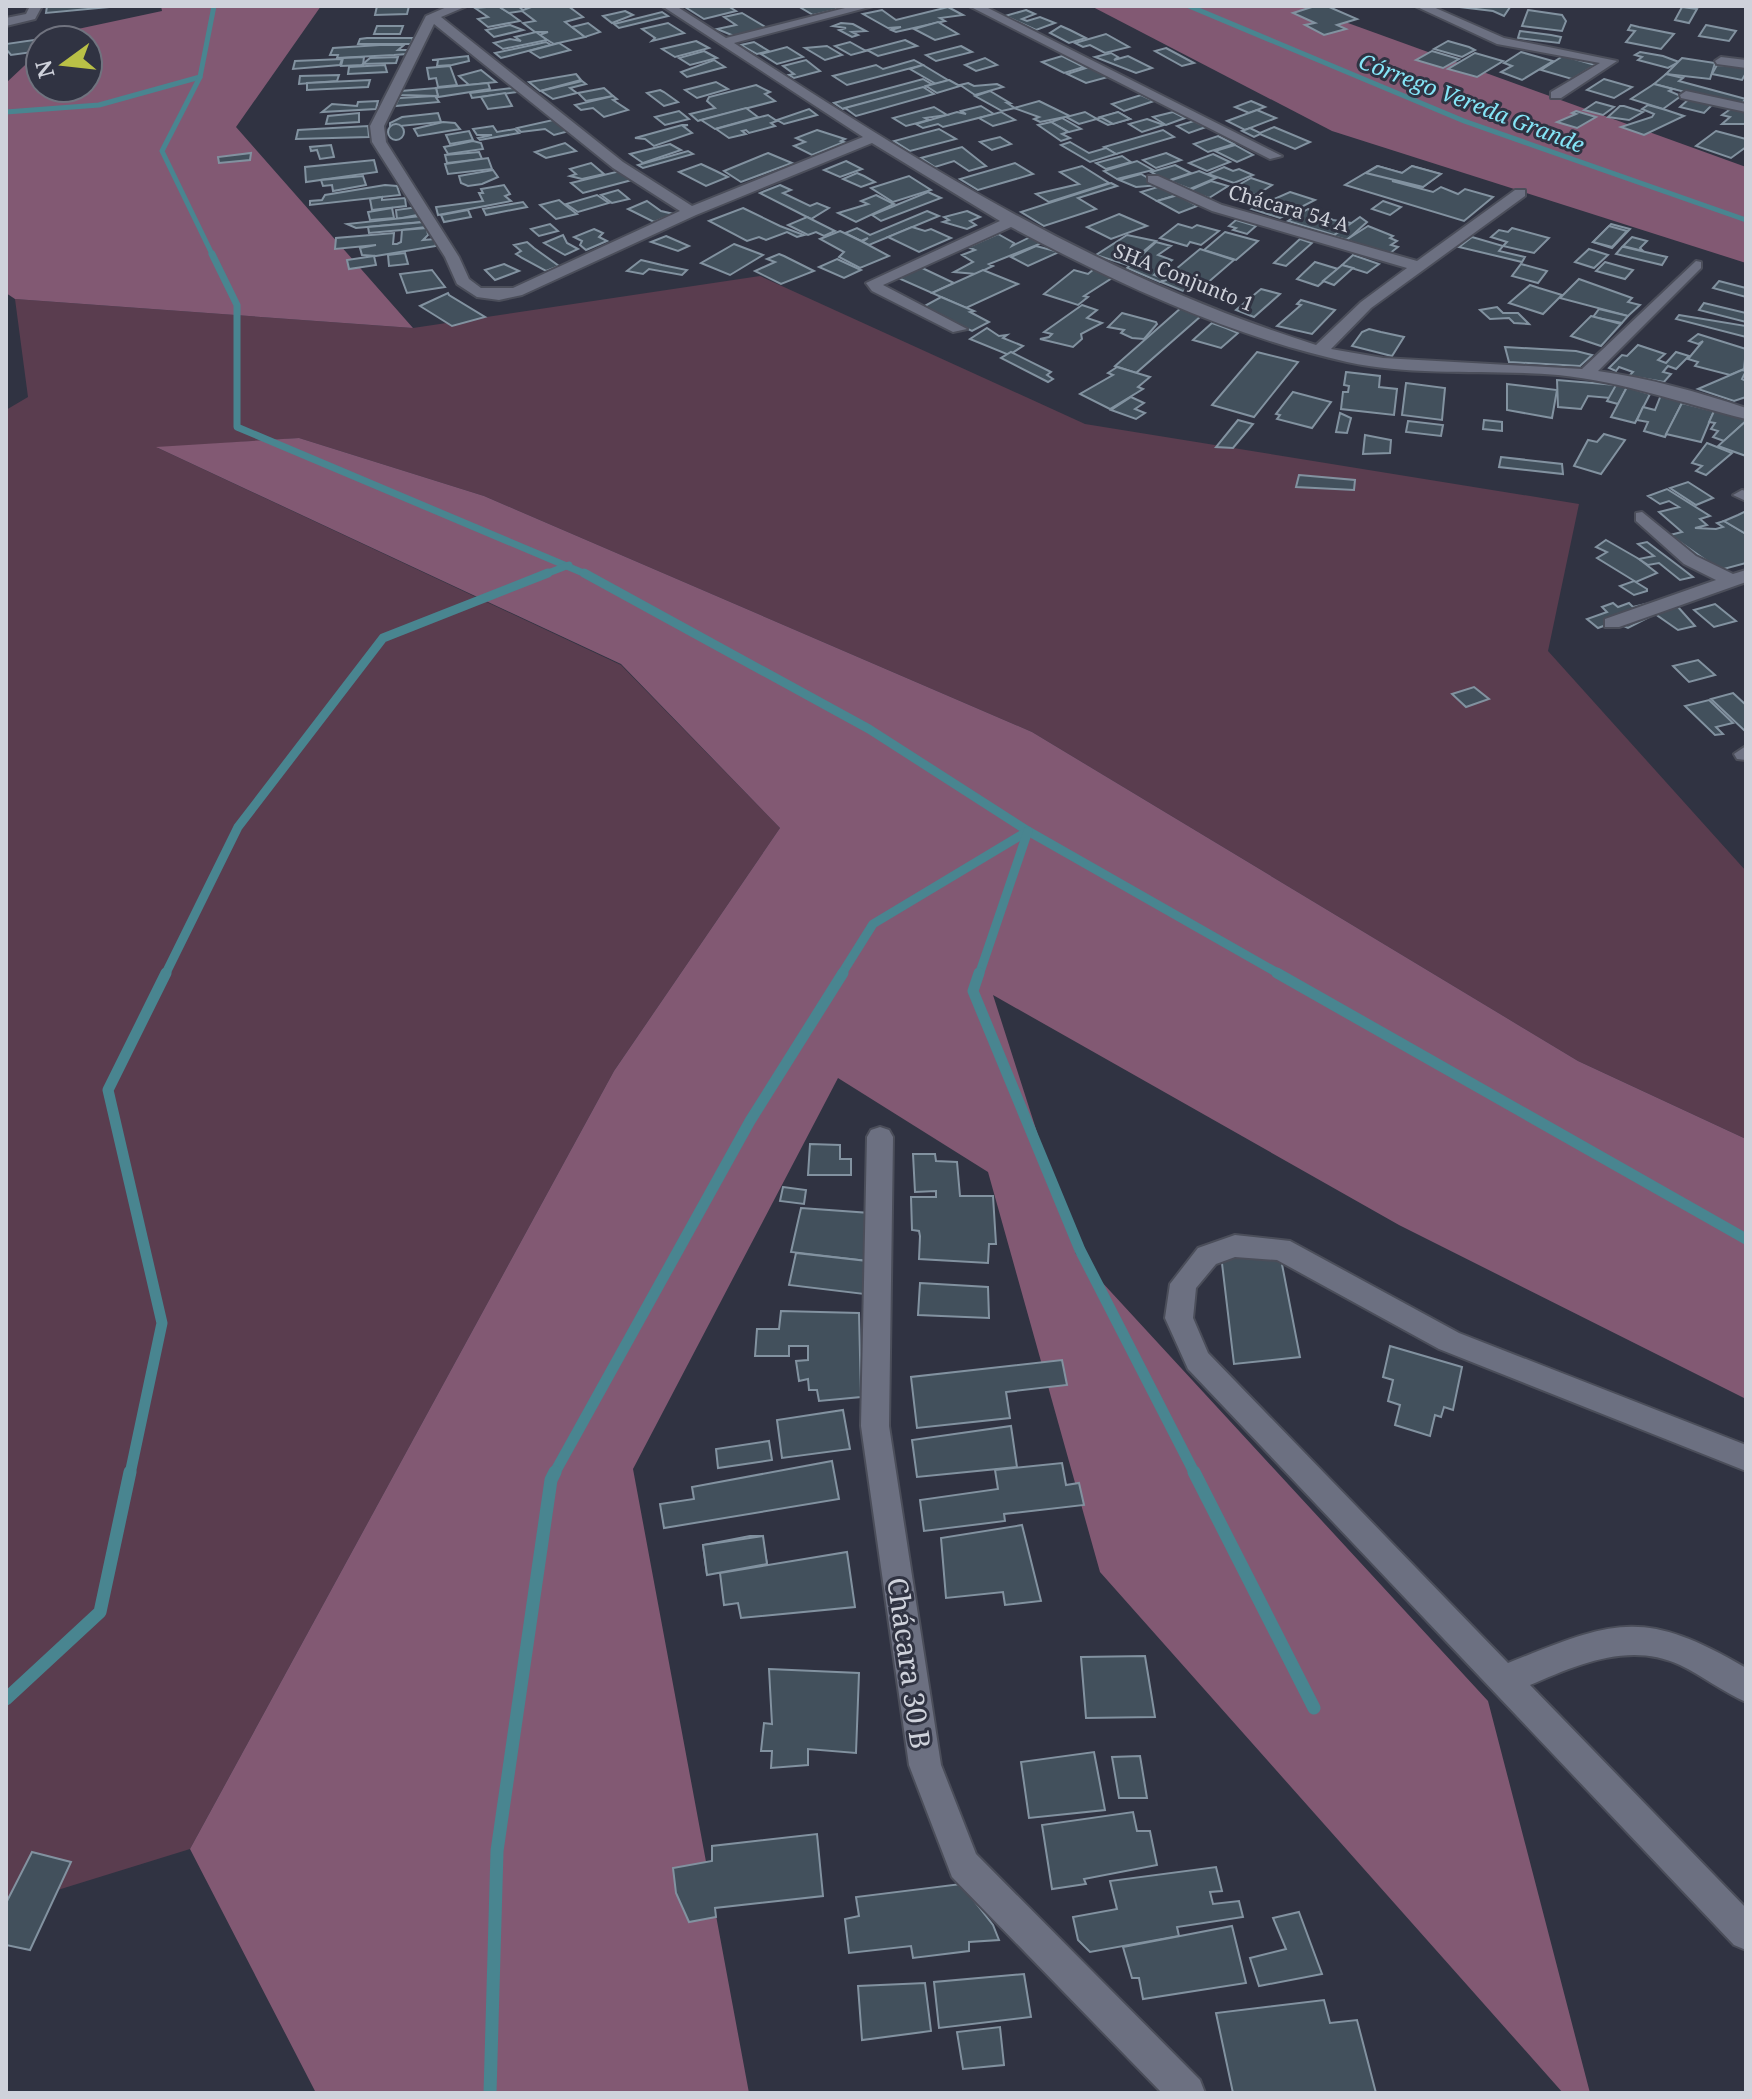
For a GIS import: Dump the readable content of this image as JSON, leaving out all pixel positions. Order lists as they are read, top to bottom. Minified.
{"streets":{"street":["Chácara 54 A","SHA Conjunto 1","Chácara 30 B"]},"water":["Córrego Vereda Grande"],"north":"left"}
